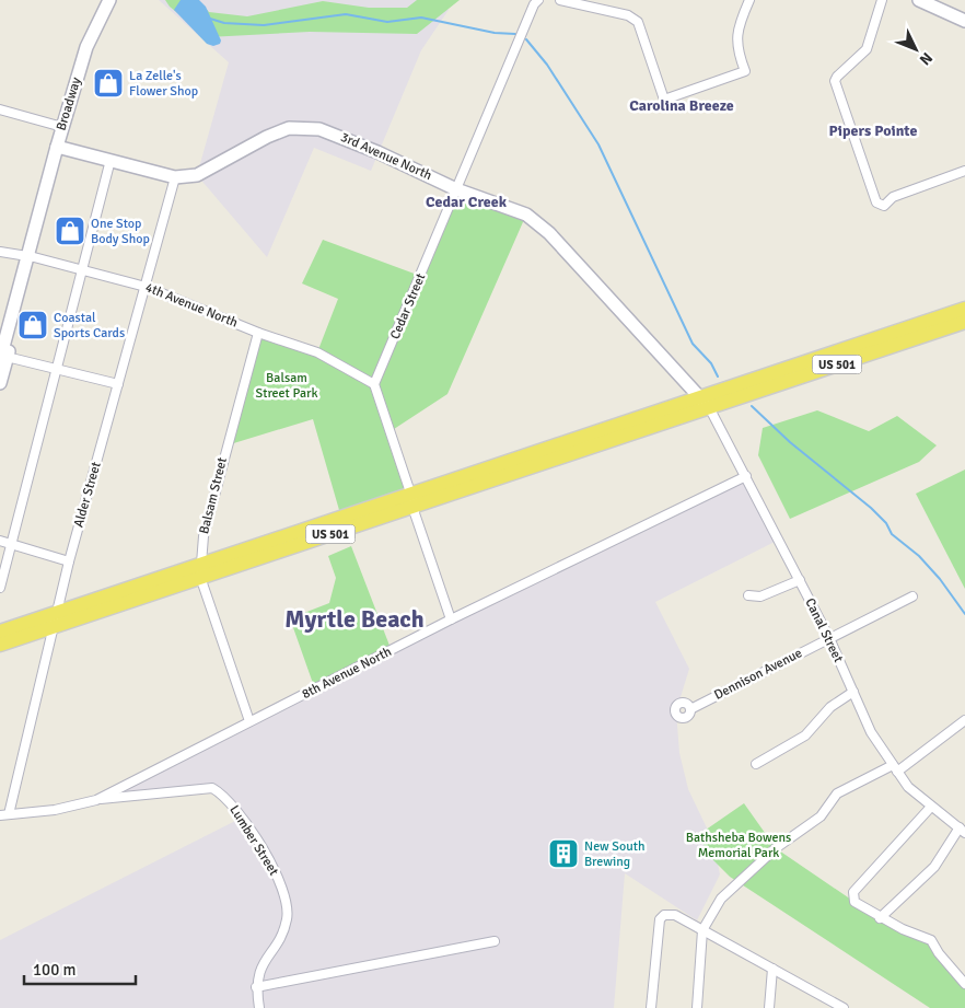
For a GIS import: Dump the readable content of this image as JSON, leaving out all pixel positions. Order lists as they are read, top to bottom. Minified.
{"streets":{"main road":["US 501"],"street":["Broadway","3rd Avenue North","4th Avenue North","Cedar Street","Alder Street","Balsam Street","Canal Street","8th Avenue North","Dennison Avenue","Lumber Street"]},"crossings":[["Broadway","3rd Avenue North"],["Broadway","4th Avenue North"],["3rd Avenue North","Cedar Street"],["3rd Avenue North","US 501"],["3rd Avenue North","Alder Street"],["3rd Avenue North","Canal Street"],["4th Avenue North","Cedar Street"],["4th Avenue North","Alder Street"],["4th Avenue North","Balsam Street"],["US 501","Alder Street"],["US 501","Balsam Street"],["US 501","Canal Street"],["Alder Street","8th Avenue North"],["Balsam Street","8th Avenue North"],["Canal Street","8th Avenue North"],["Canal Street","Dennison Avenue"],["8th Avenue North","Lumber Street"]],"districts":["Carolina Breeze","Pipers Pointe","Cedar Creek","Myrtle Beach"],"parks":["Balsam Street Park","Bathsheba Bowens Memorial Park"],"places":{"shop":["La Zelle's Flower Shop","One Stop Body Shop","Coastal Sports Cards"],"building":["New South Brewing"]},"scale_bar":"100 m","north":"bottom right"}
